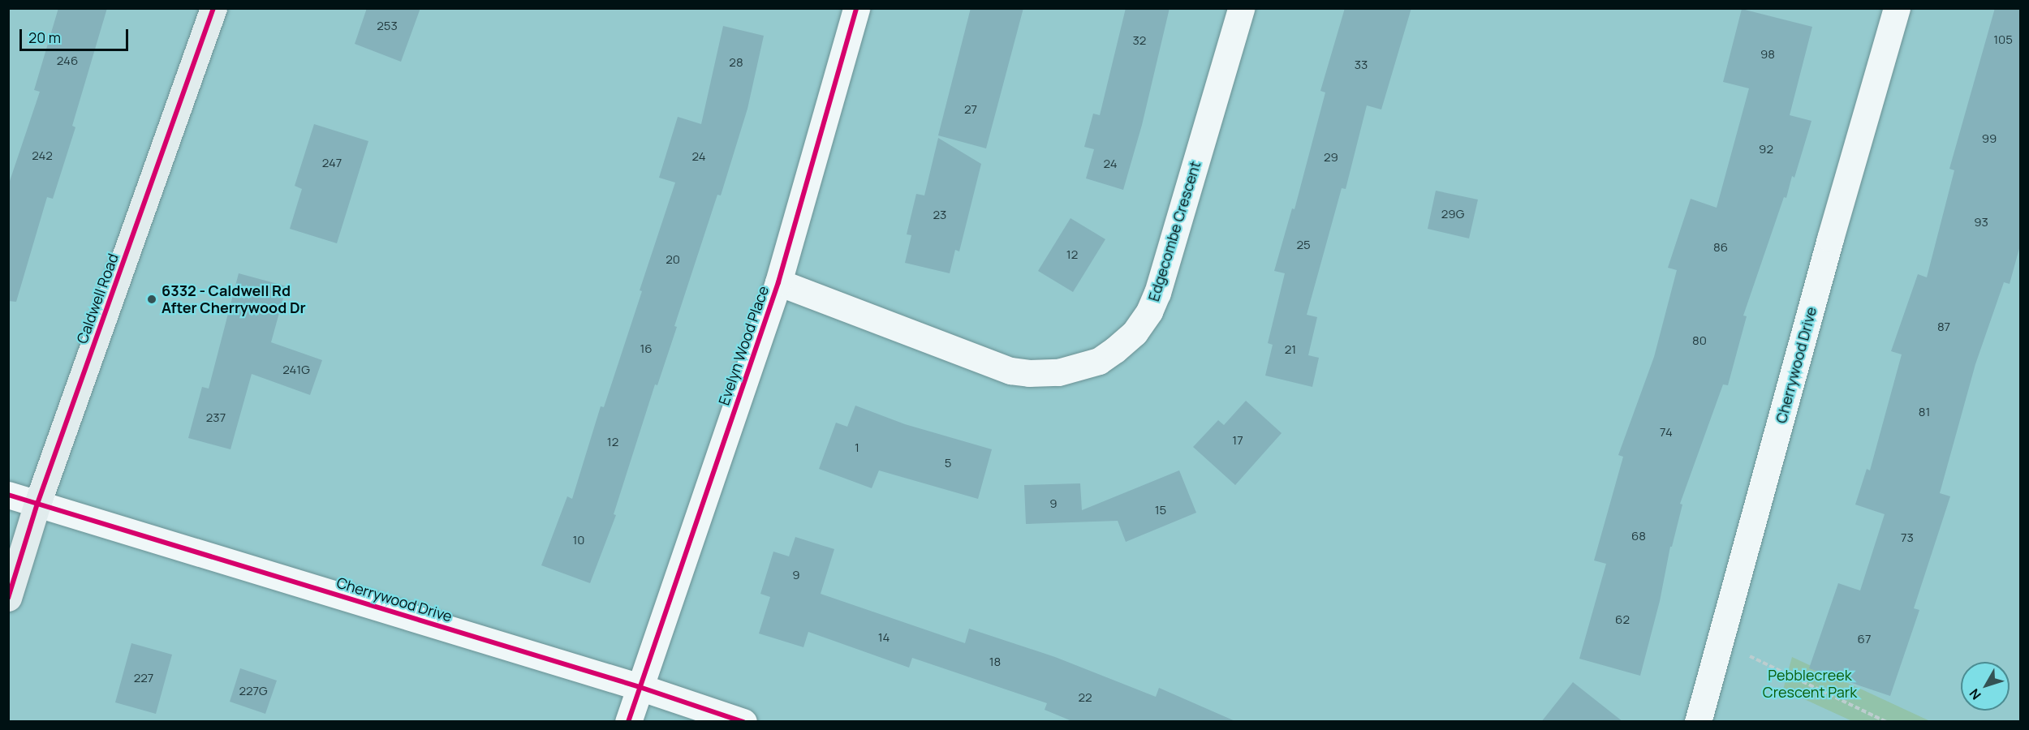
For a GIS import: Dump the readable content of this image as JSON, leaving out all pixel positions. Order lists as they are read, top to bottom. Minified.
{"streets":{"street":["Edgecombe Crescent","Caldwell Road","Evelyn Wood Place","Cherrywood Drive"]},"crossings":[["Edgecombe Crescent","Evelyn Wood Place"],["Caldwell Road","Cherrywood Drive"],["Evelyn Wood Place","Cherrywood Drive"]],"parks":["Pebblecreek Crescent Park"],"places":["6332 - Caldwell Rd After Cherrywood Dr"],"house_numbers":["253","105","32","98","246","28","33","27","99","92","242","24","29","247","24","29G","23","93","25","86","12","20","87","80","16","21","241G","81","237","74","17","12","1","5","9","15","68","73","10","9","62","14","67","18","227","227G","22"],"scale_bar":"20 m","north":"bottom left"}
